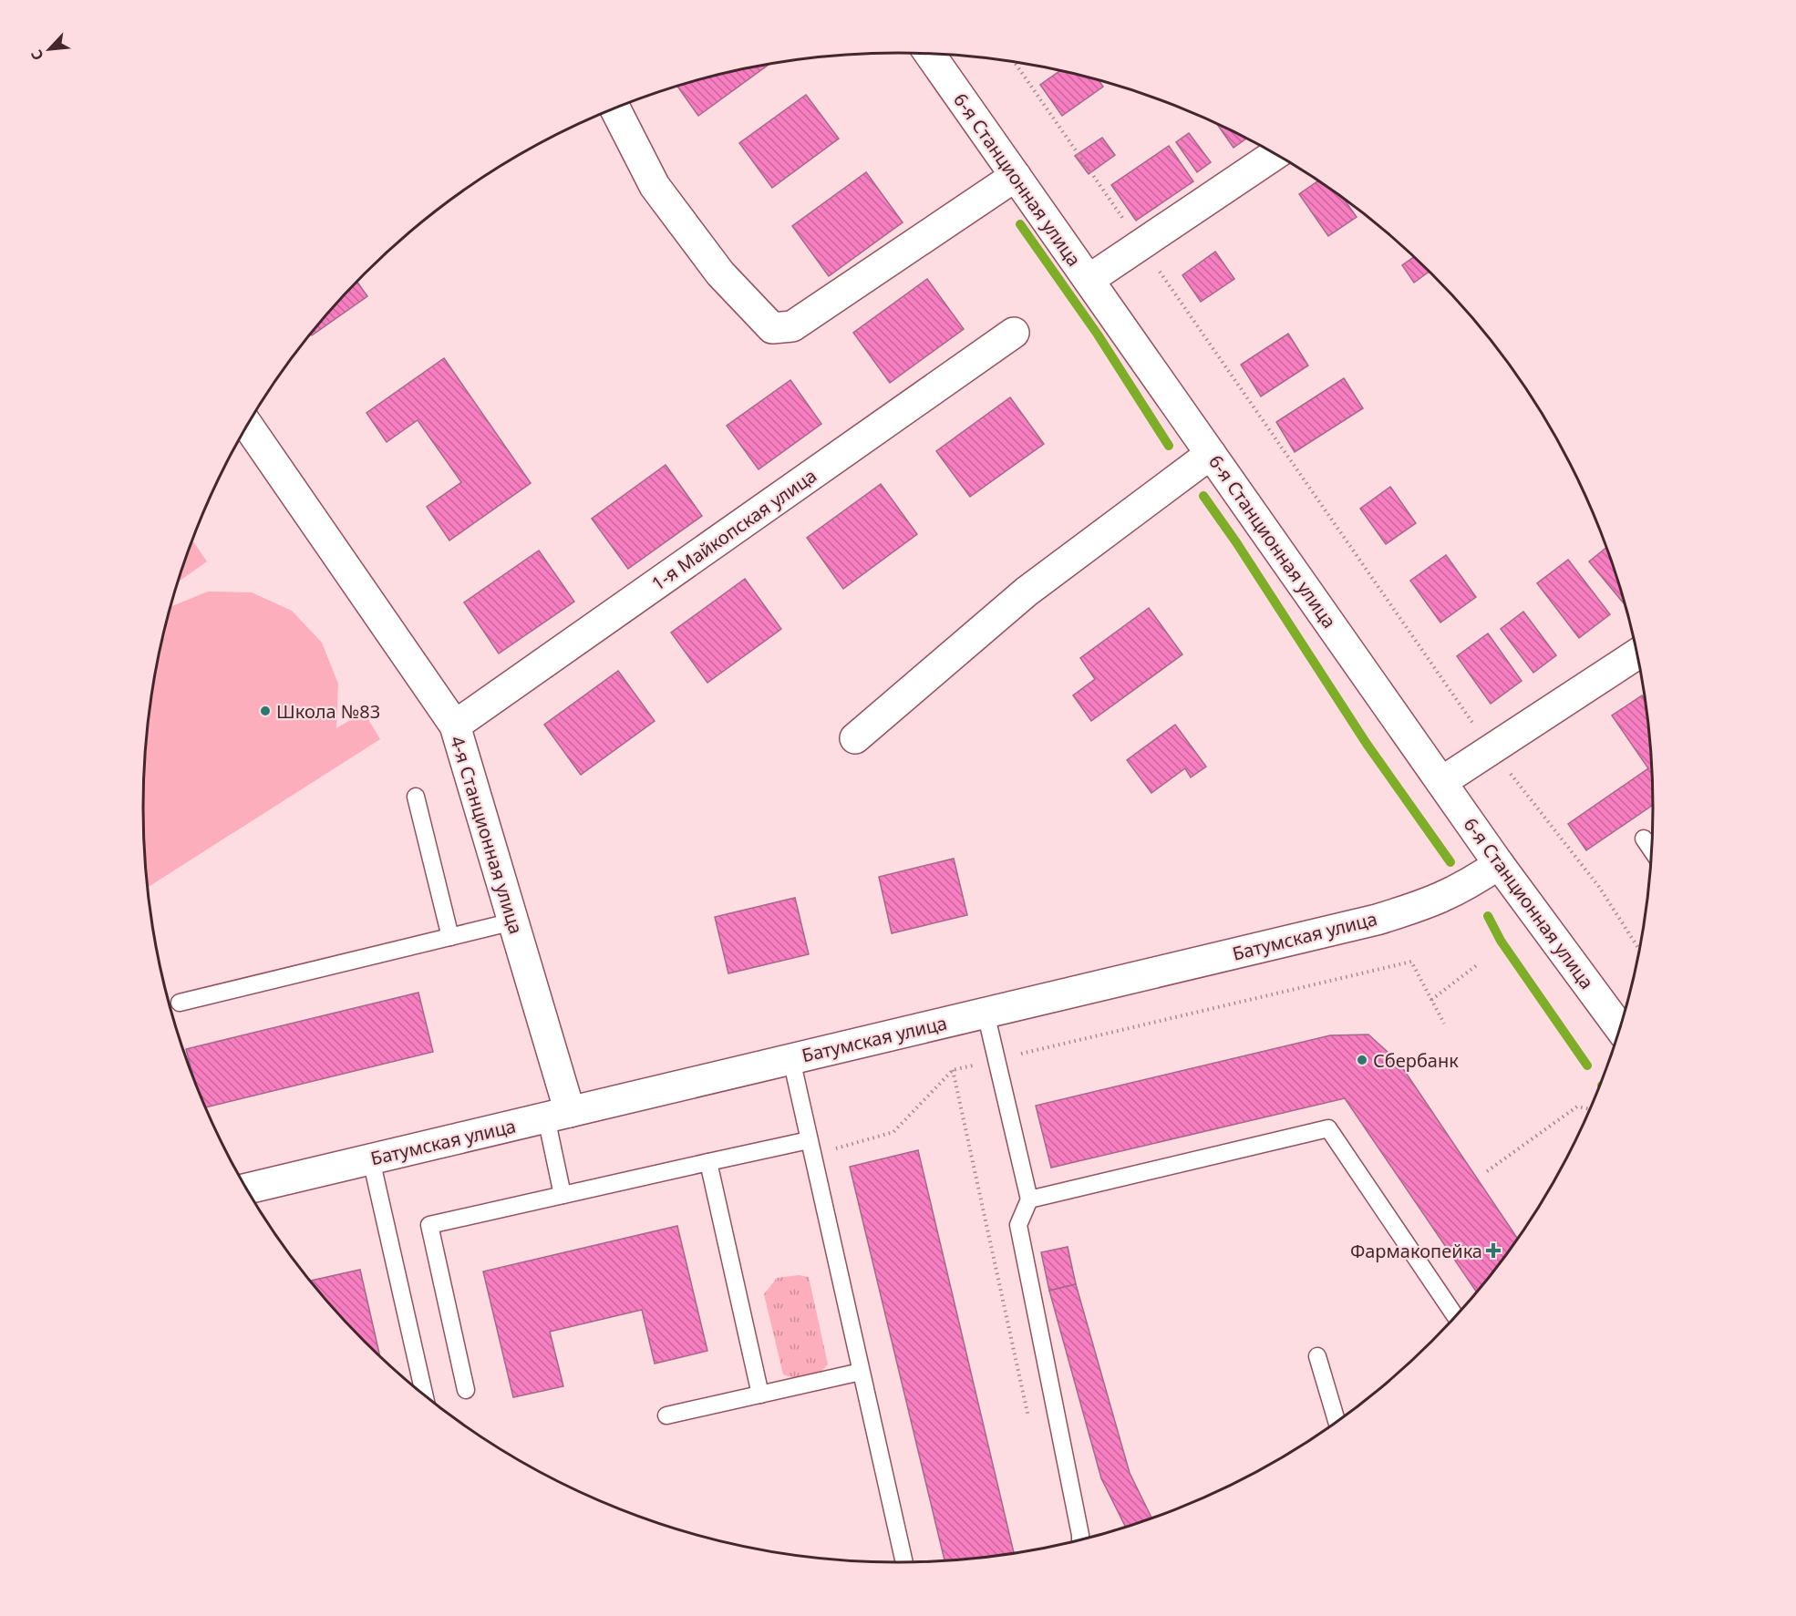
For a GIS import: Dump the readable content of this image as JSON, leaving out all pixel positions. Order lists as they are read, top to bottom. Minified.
{"streets":{"street":["6-я Станционная улица","1-я Майкопская улица","4-я Станционная улица","Батумская улица"]},"crossings":[["6-я Станционная улица","Батумская улица"],["1-я Майкопская улица","4-я Станционная улица"],["4-я Станционная улица","Батумская улица"]],"places":{"other":["Школа №83","Сбербанк"],"health":["Фармакопейка"]},"north":"bottom left"}
